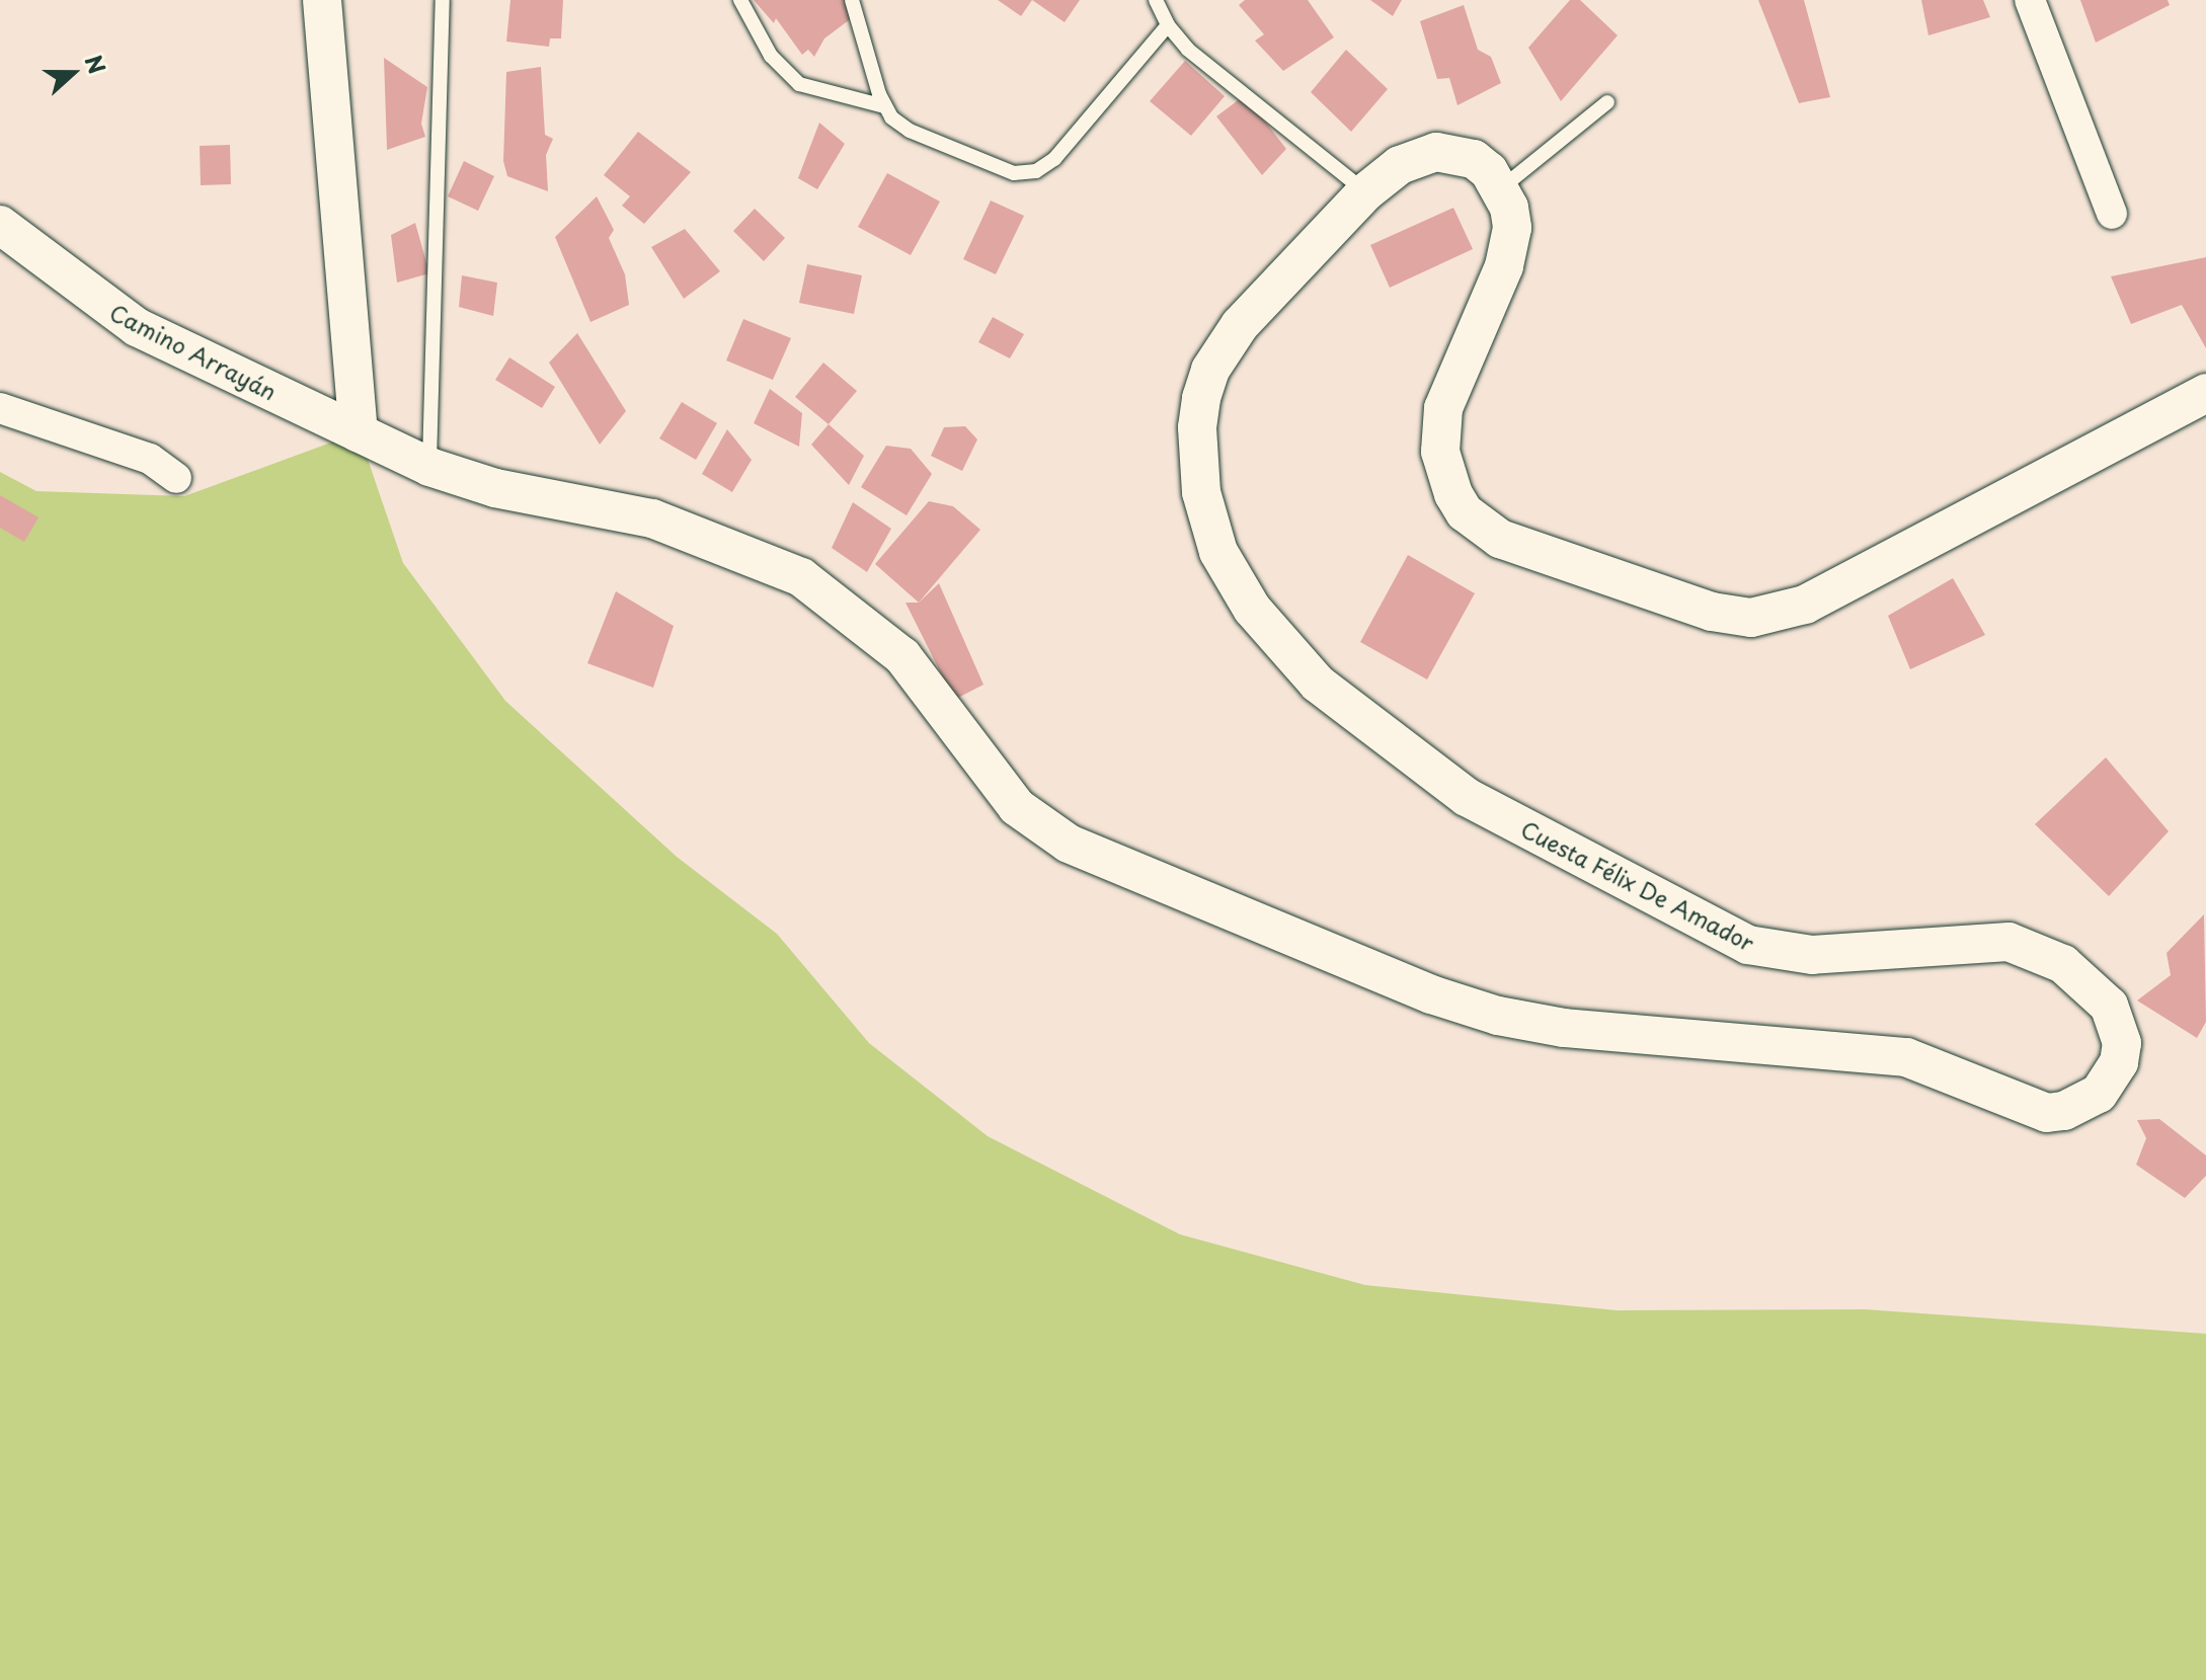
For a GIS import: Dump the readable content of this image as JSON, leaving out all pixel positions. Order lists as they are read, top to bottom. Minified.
{"streets":{"street":["Camino Arrayán","Cuesta Félix De Amador"]},"crossings":[["Camino Arrayán","Cuesta Félix De Amador"]],"north":"right"}
